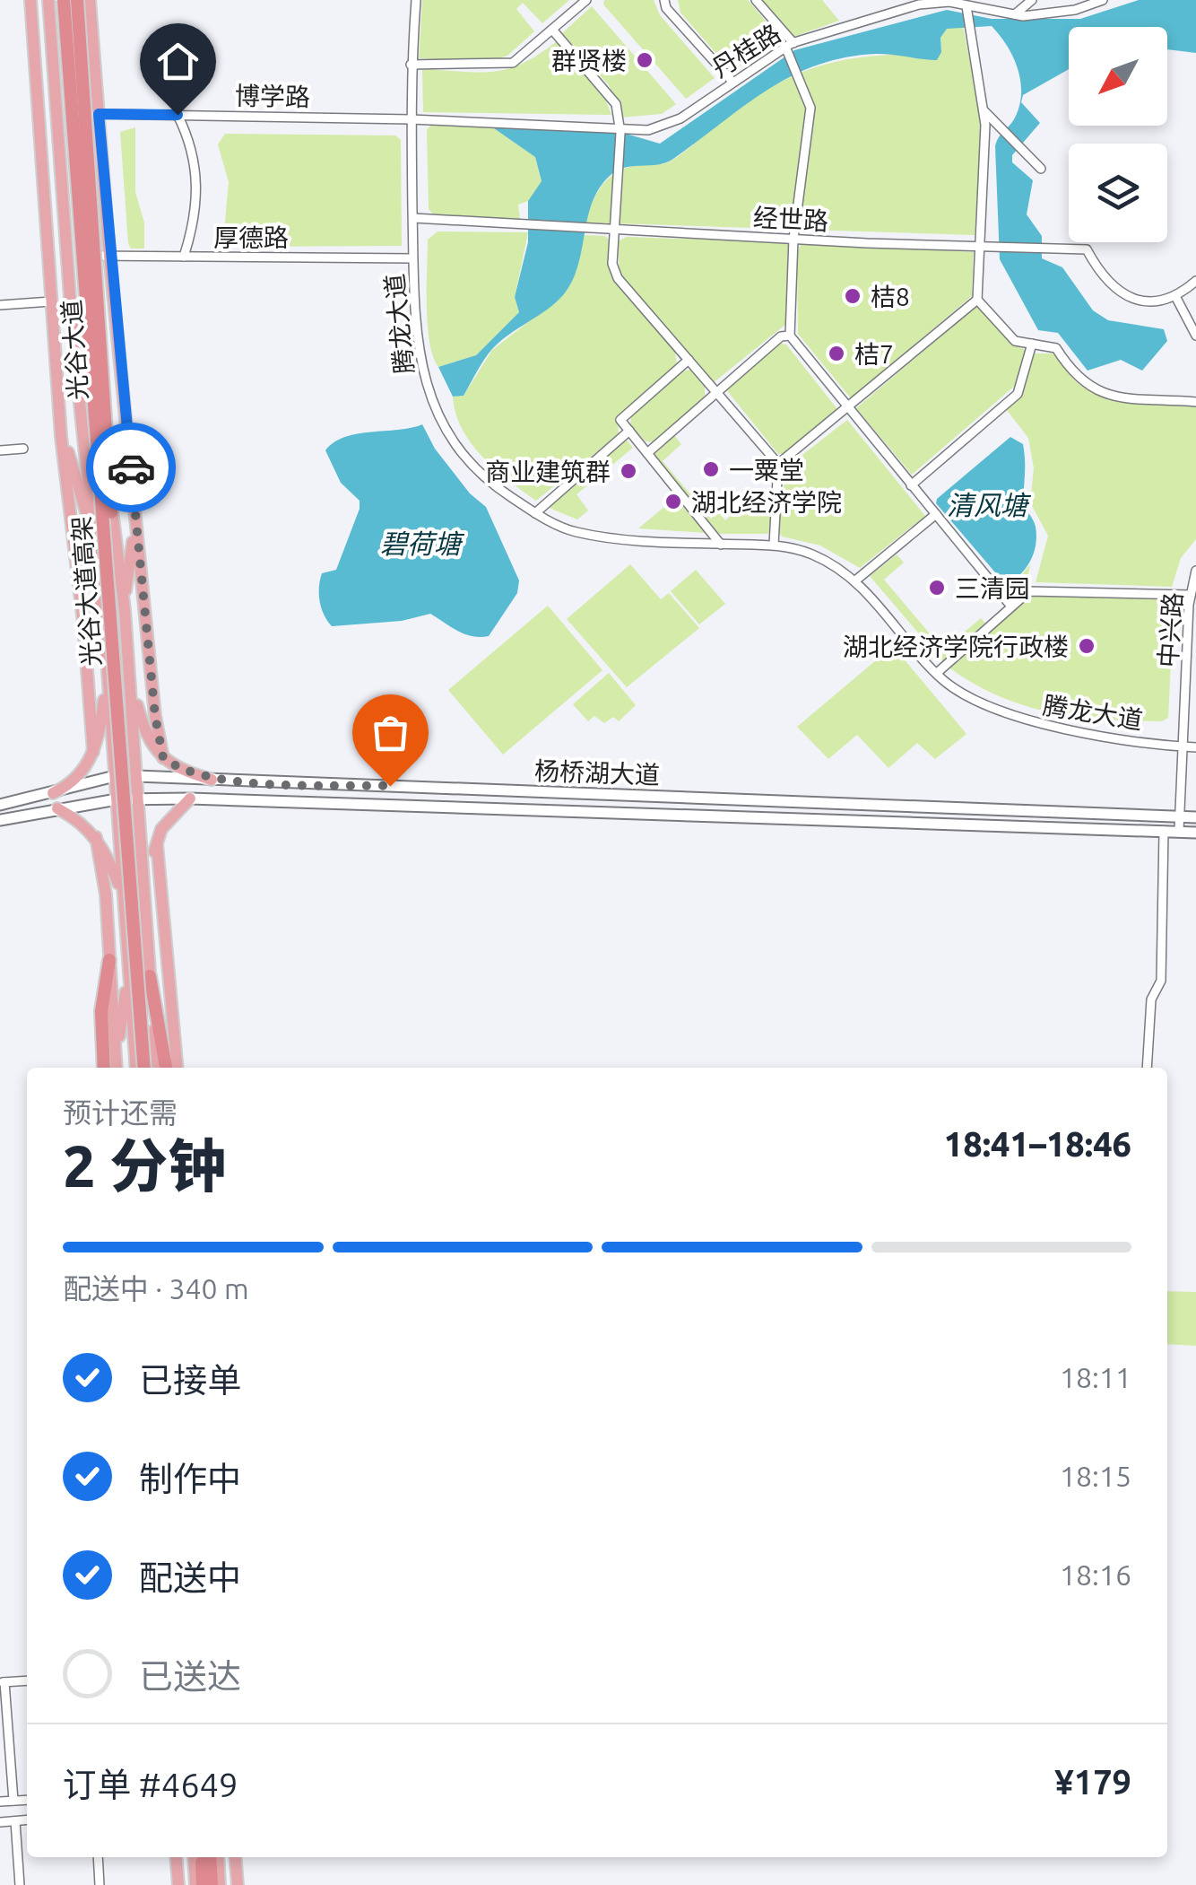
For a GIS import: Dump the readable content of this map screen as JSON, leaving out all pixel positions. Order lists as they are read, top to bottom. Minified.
{"streets":{"highway":["光谷大道高架"],"main road":["光谷大道","杨桥湖大道"],"street":["丹桂路","博学路","经世路","厚德路","腾龙大道","中兴路"]},"crossings":[["丹桂路","博学路"],["丹桂路","腾龙大道"],["博学路","腾龙大道"],["博学路","光谷大道"],["经世路","腾龙大道"],["厚德路","腾龙大道"],["厚德路","光谷大道"],["腾龙大道","中兴路"],["光谷大道","光谷大道高架"],["光谷大道","杨桥湖大道"],["中兴路","杨桥湖大道"]],"water":["清风塘","碧荷塘"],"places":["群贤楼","桔8","桔7","一粟堂","商业建筑群","湖北经济学院","三清园","湖北经济学院行政楼"],"north":"bottom left","page":{"heading":["2 分钟","预计还需","18:41–18:46"],"panel":["订单 #4649","¥179"],"bar":"配送中 · 340 m","list":[["已接单","18:11"],["制作中","18:15"],["配送中","18:16"],"已送达"]}}
